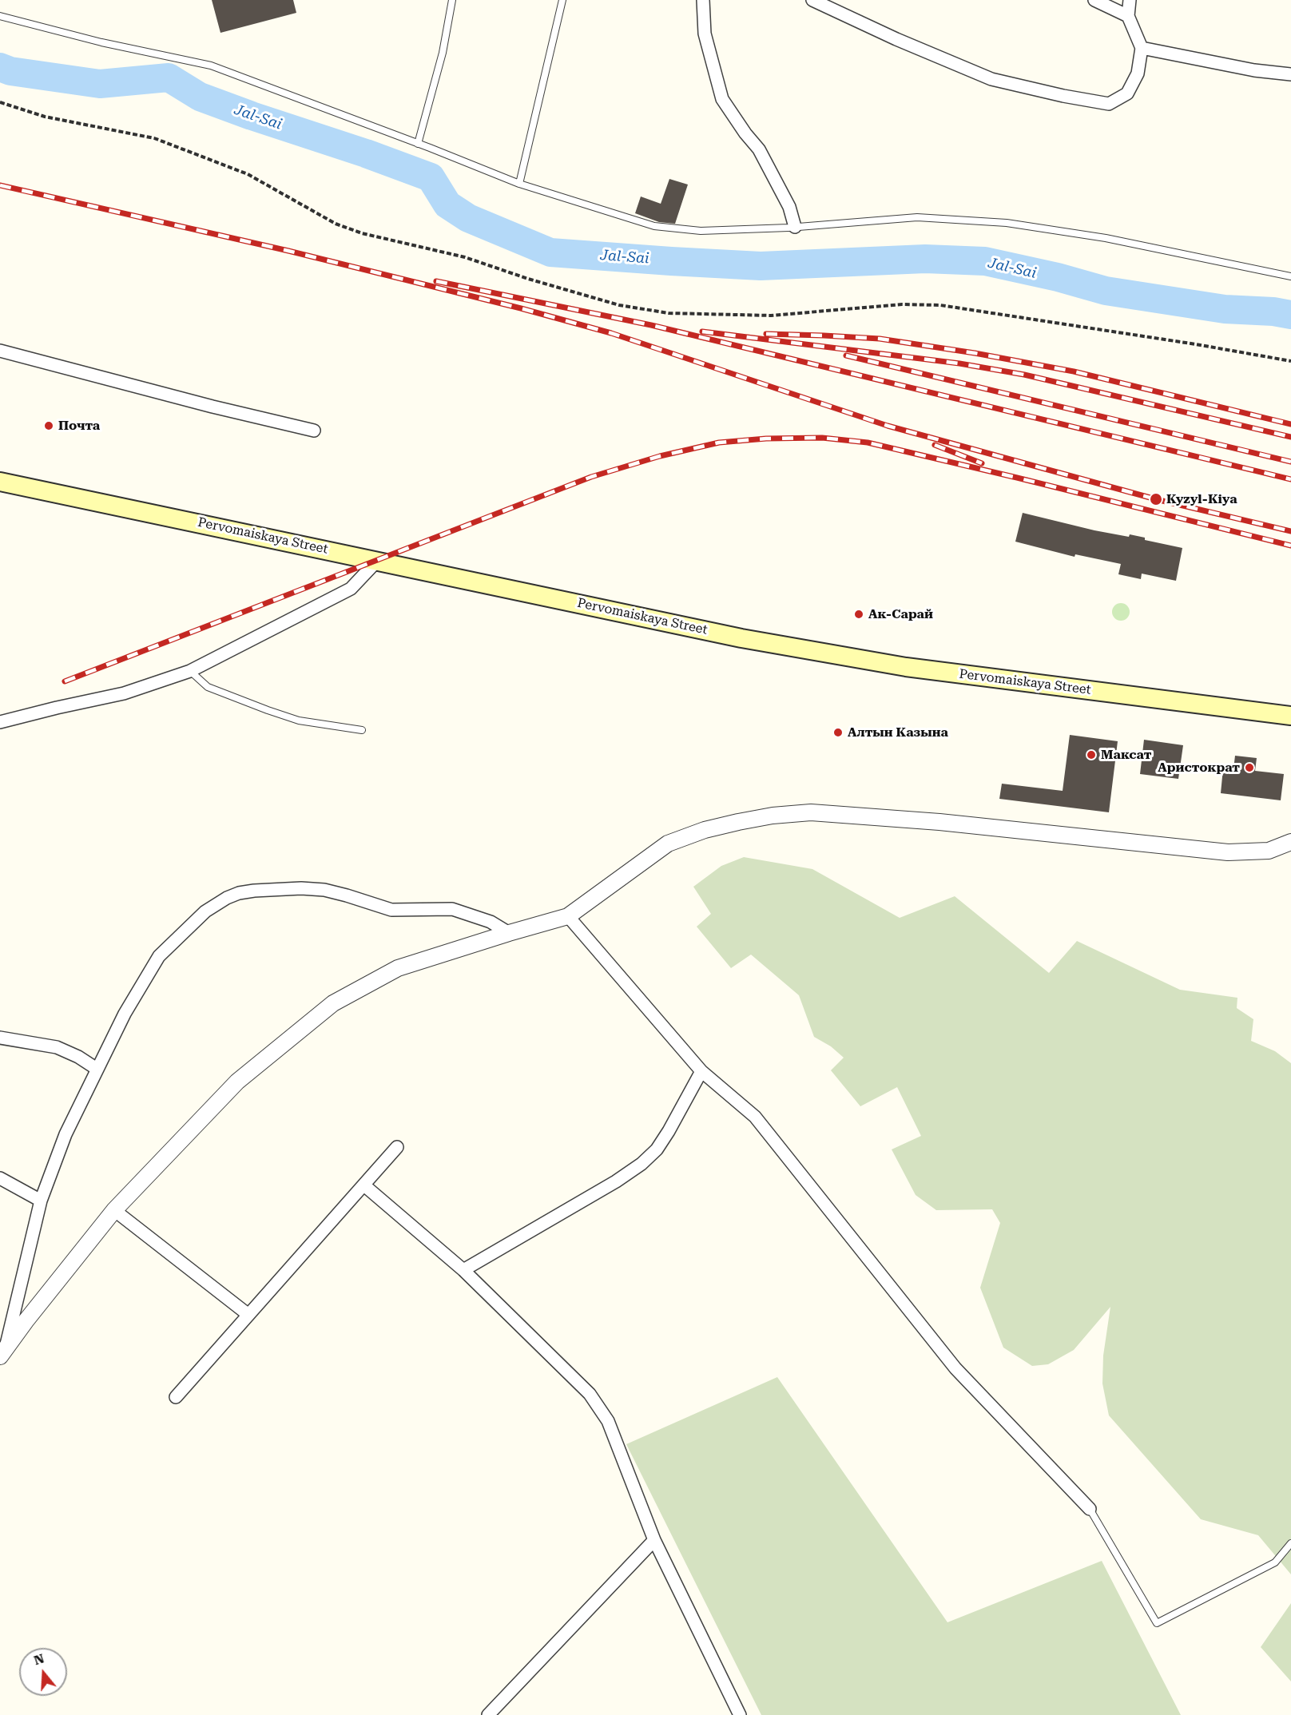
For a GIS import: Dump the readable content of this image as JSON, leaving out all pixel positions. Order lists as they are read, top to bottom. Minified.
{"streets":{"main road":["Pervomaiskaya Street"]},"water":["Jal-Sai"],"places":["Почта","Kyzyl-Kiya","Ак-Сарай","Алтын Казына","Максат","Аристократ"],"north":"top"}
